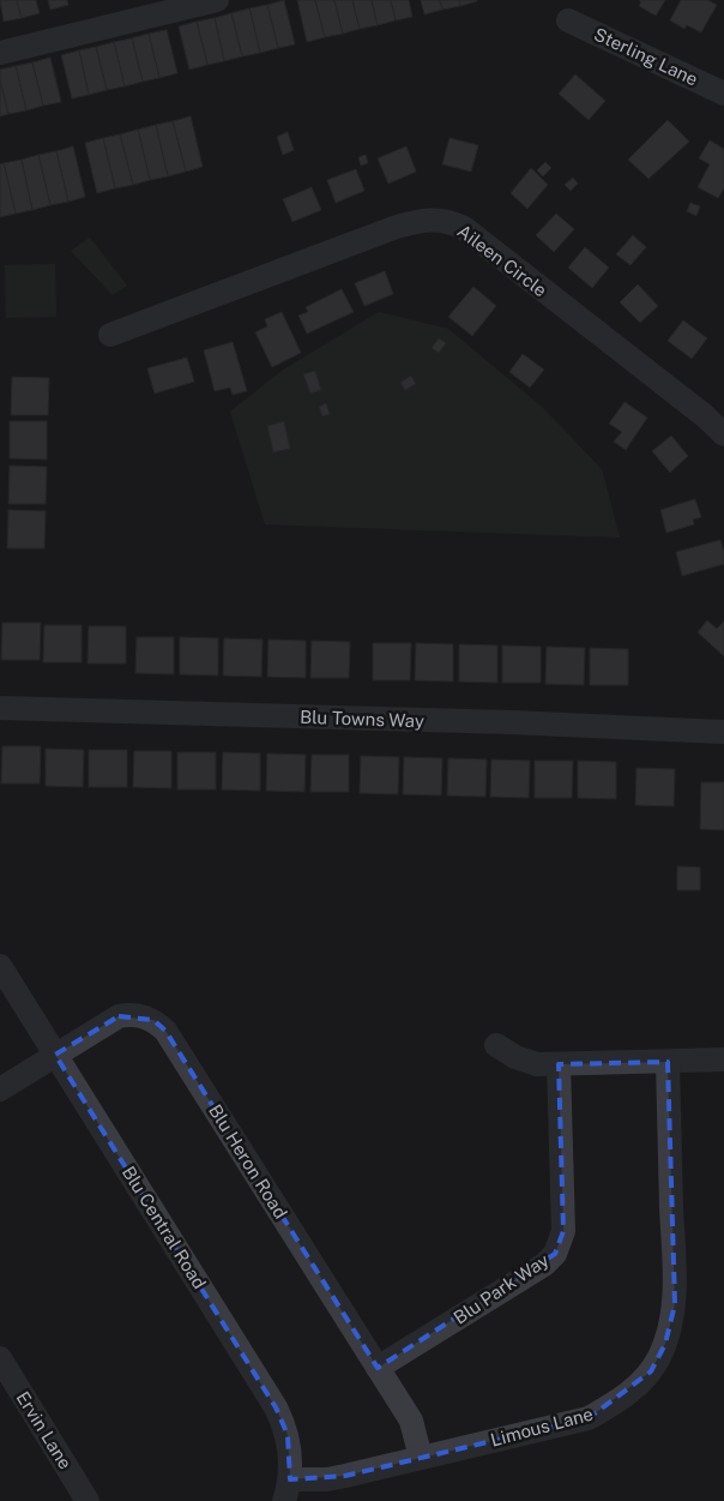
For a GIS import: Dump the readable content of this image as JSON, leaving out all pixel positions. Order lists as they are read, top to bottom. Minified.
{"streets":{"street":["Sterling Lane","Aileen Circle","Blu Towns Way","Blu Heron Road","Blu Central Road","Blu Park Way","Limous Lane","Ervin Lane"]},"crossings":[["Blu Heron Road","Blu Central Road"],["Blu Heron Road","Blu Park Way"],["Blu Heron Road","Limous Lane"],["Blu Central Road","Limous Lane"]]}
